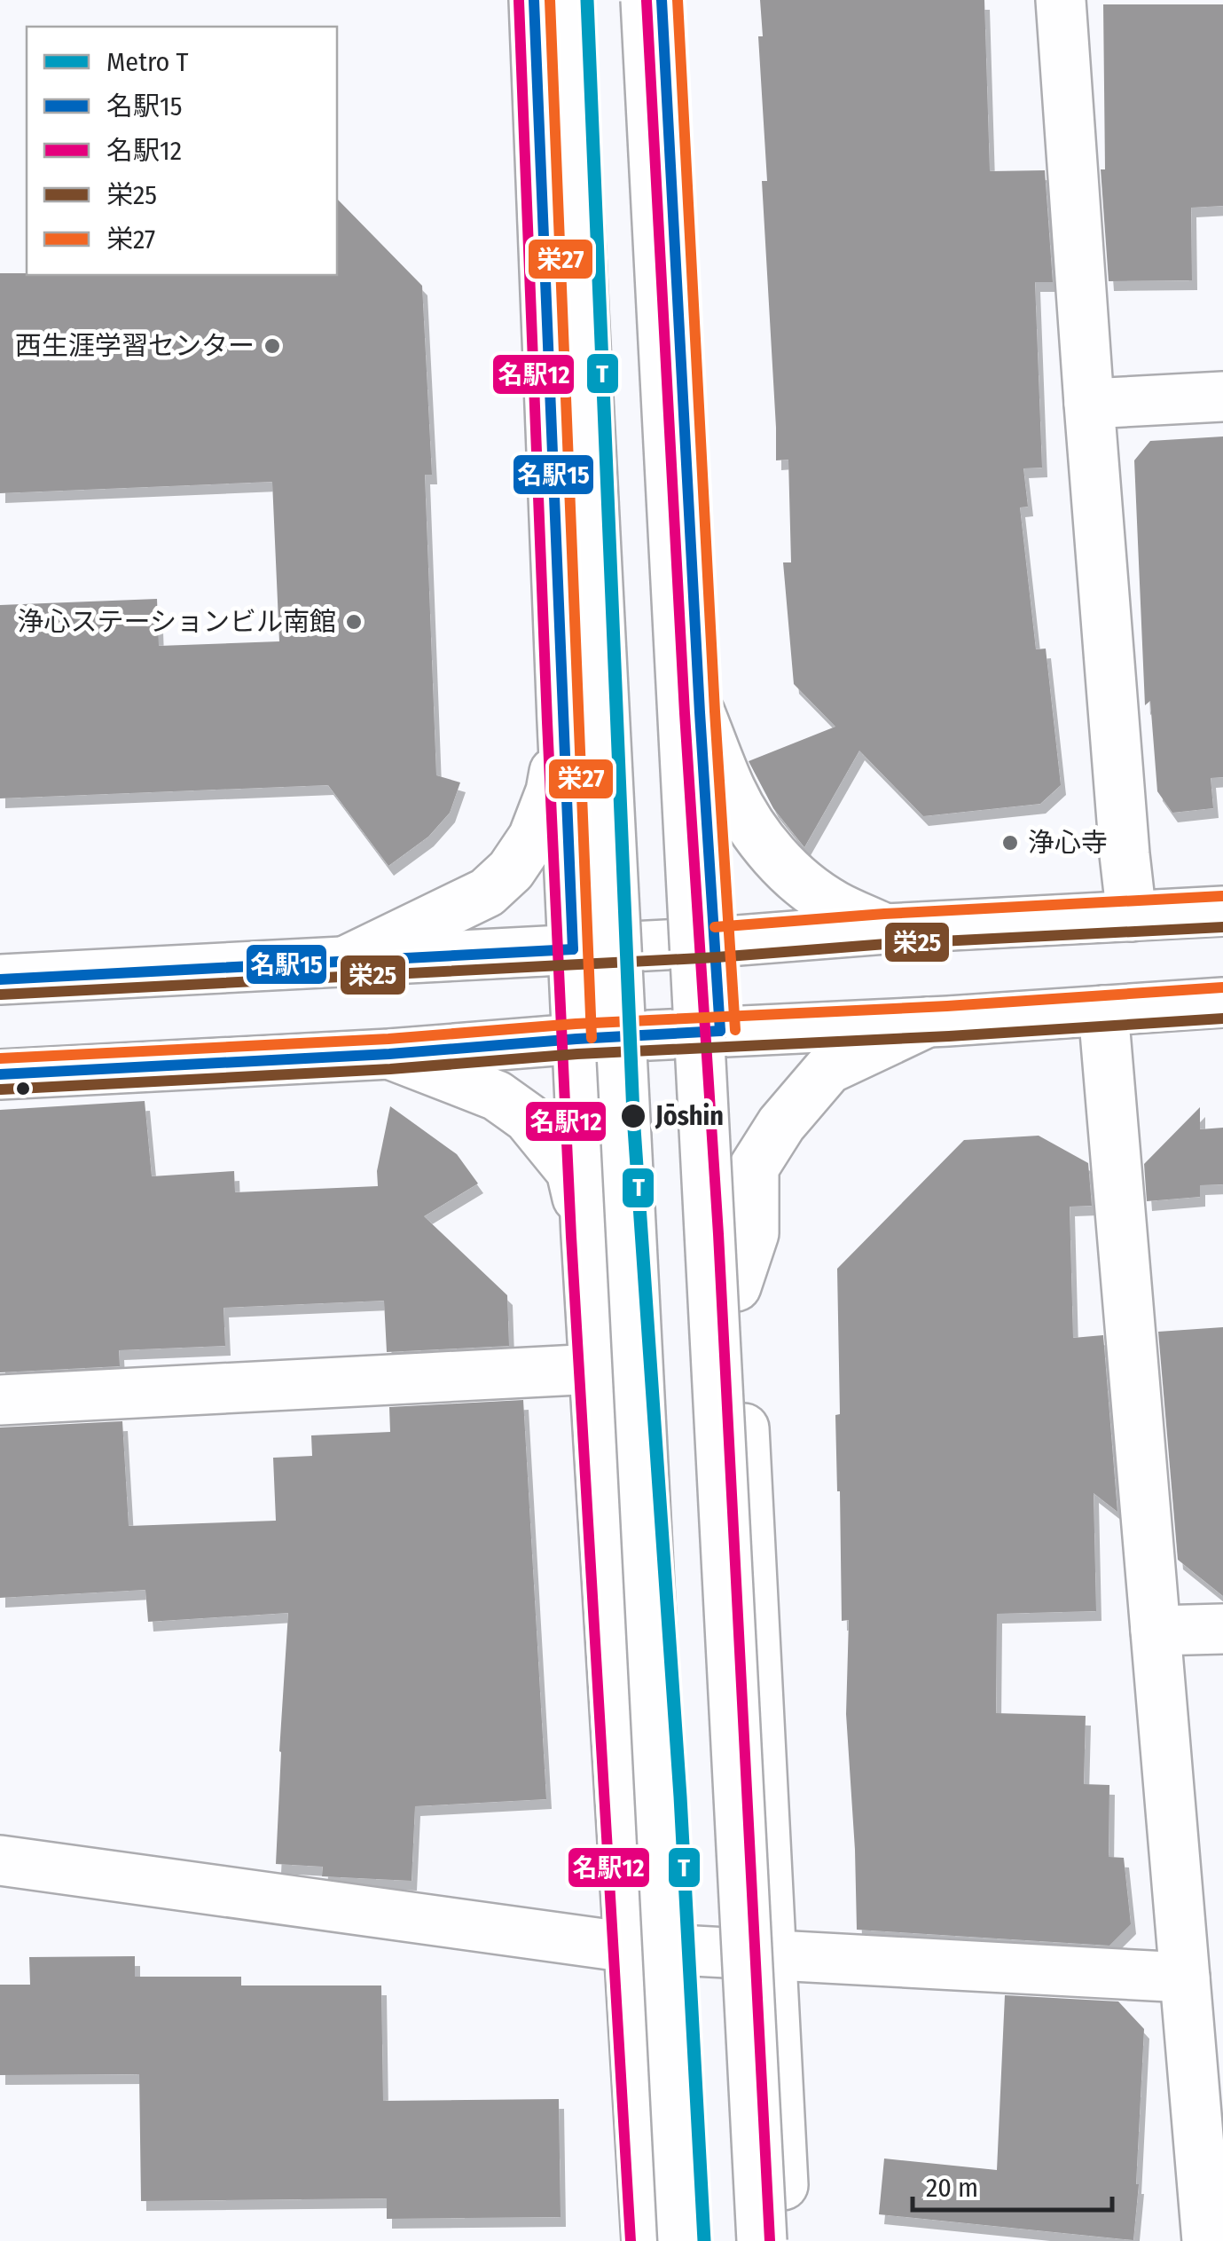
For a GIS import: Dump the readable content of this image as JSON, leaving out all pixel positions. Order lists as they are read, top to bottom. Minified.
{"places":["西生涯学習センター","浄心ステーションビル南館","浄心寺","Jōshin"],"lines":["metro line T","transit line 名駅15","transit line 栄27","transit line 名駅12","transit line 栄25"],"legend":["Metro T","名駅15","名駅12","栄25","栄27"],"scale_bar":"20 m"}
